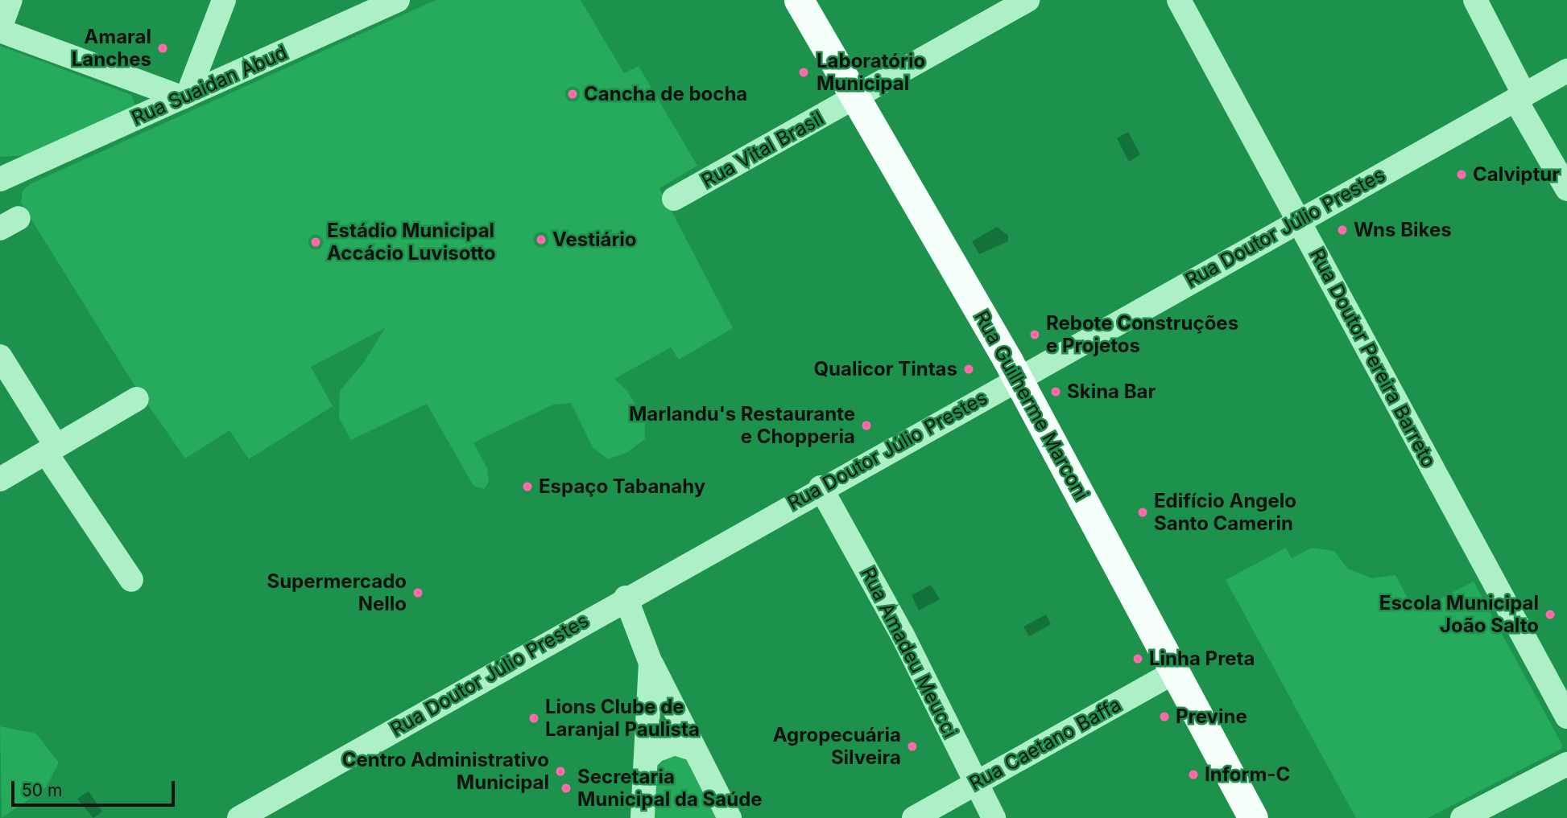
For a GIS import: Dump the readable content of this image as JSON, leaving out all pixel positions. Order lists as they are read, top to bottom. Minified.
{"streets":{"main road":["Rua Guilherme Marconi"],"street":["Rua Suaidan Abud","Rua Vital Brasil","Rua Doutor Júlio Prestes","Rua Doutor Pereira Barreto","Rua Amadeu Meucci","Rua Caetano Baffa"]},"crossings":[["Rua Vital Brasil","Rua Guilherme Marconi"],["Rua Doutor Júlio Prestes","Rua Doutor Pereira Barreto"],["Rua Doutor Júlio Prestes","Rua Guilherme Marconi"],["Rua Doutor Júlio Prestes","Rua Amadeu Meucci"],["Rua Guilherme Marconi","Rua Caetano Baffa"],["Rua Amadeu Meucci","Rua Caetano Baffa"]],"places":["Amaral Lanches","Laboratório Municipal","Cancha de bocha","Calviptur","Wns Bikes","Vestiário","Estádio Municipal Accácio Luvisotto","Rebote Construções e Projetos","Qualicor Tintas","Skina Bar","Marlandu's Restaurante e Chopperia","Espaço Tabanahy","Edifício Angelo Santo Camerin","Supermercado Nello","Escola Municipal João Salto","Linha Preta","Previne","Lions Clube de Laranjal Paulista","Agropecuária Silveira","Centro Administrativo Municipal","Inform-C","Secretaria Municipal da Saúde"],"scale_bar":"50 m"}
